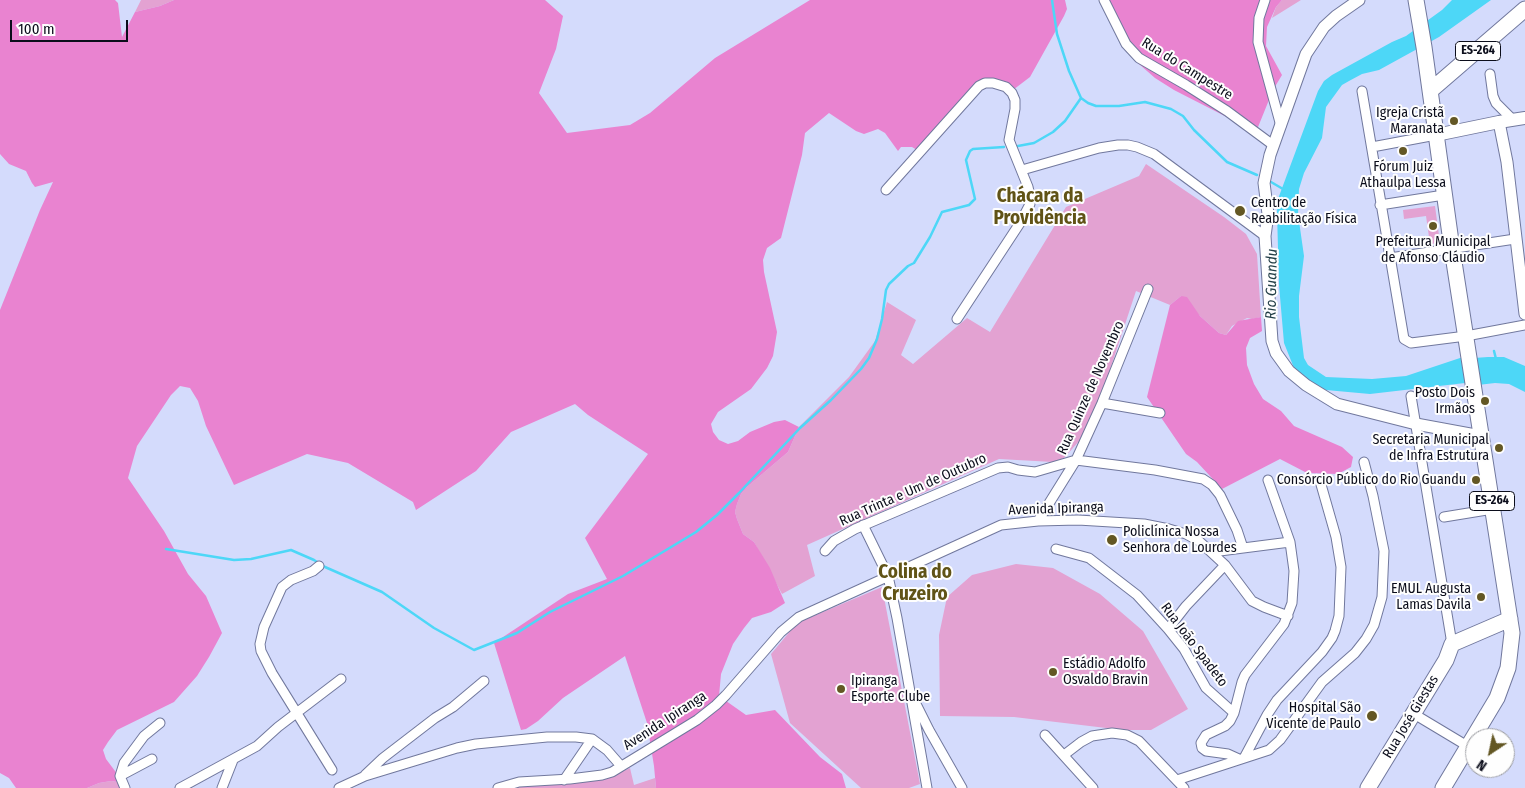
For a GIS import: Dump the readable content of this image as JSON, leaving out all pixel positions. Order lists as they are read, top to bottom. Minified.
{"streets":{"main road":["ES-264","Rua José Giestas"],"street":["Rua do Campestre","Rua Quinze de Novembro","Rua Trinta e Um de Outubro","Avenida Ipiranga","Rua João Spadeto"]},"crossings":[["Rua Quinze de Novembro","Rua Trinta e Um de Outubro"],["Rua Quinze de Novembro","Avenida Ipiranga"]],"districts":["Chácara da Providência","Colina do Cruzeiro"],"water":["Rio Guandu"],"places":["Igreja Cristã Maranata","Fórum Juiz Athaulpa Lessa","Centro de Reabilitação Física","Prefeitura Municipal de Afonso Cláudio","Posto Dois Irmãos","Secretaria Municipal de Infra Estrutura","Consórcio Público do Rio Guandu","Policlínica Nossa Senhora de Lourdes","EMUL Augusta Lamas Davila","Estádio Adolfo Osvaldo Bravin","Ipiranga Esporte Clube","Hospital São Vicente de Paulo"],"scale_bar":"100 m","north":"bottom left"}
